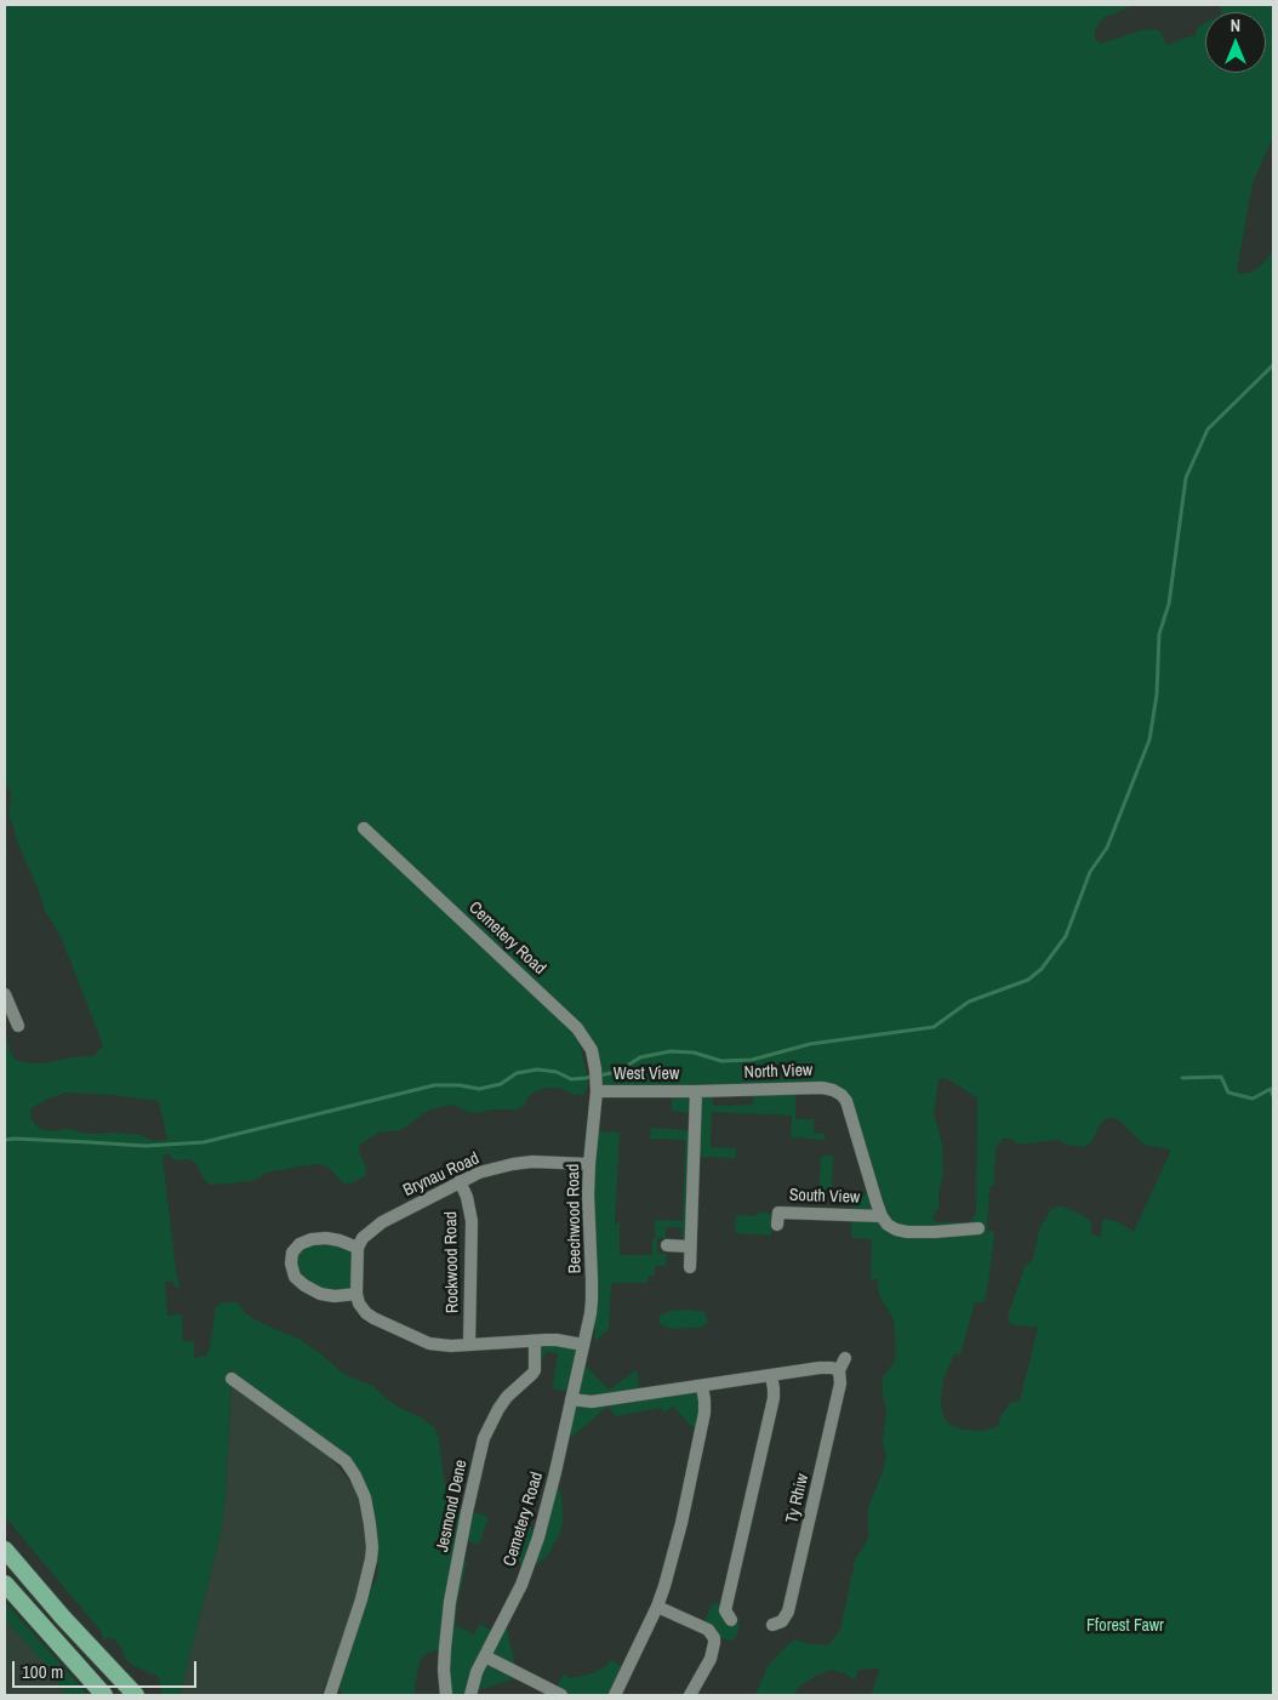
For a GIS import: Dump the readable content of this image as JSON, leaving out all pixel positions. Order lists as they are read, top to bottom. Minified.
{"streets":{"street":["Cemetery Road","North View","West View","Brynau Road","South View","Beechwood Road","Rockwood Road","Ty Rhiw","Jesmond Dene"]},"crossings":[["Cemetery Road","West View"],["Cemetery Road","Beechwood Road"],["North View","West View"],["North View","South View"],["West View","Beechwood Road"],["Brynau Road","Beechwood Road"],["Brynau Road","Rockwood Road"]],"parks":["Fforest Fawr"],"scale_bar":"100 m","north":"top"}
